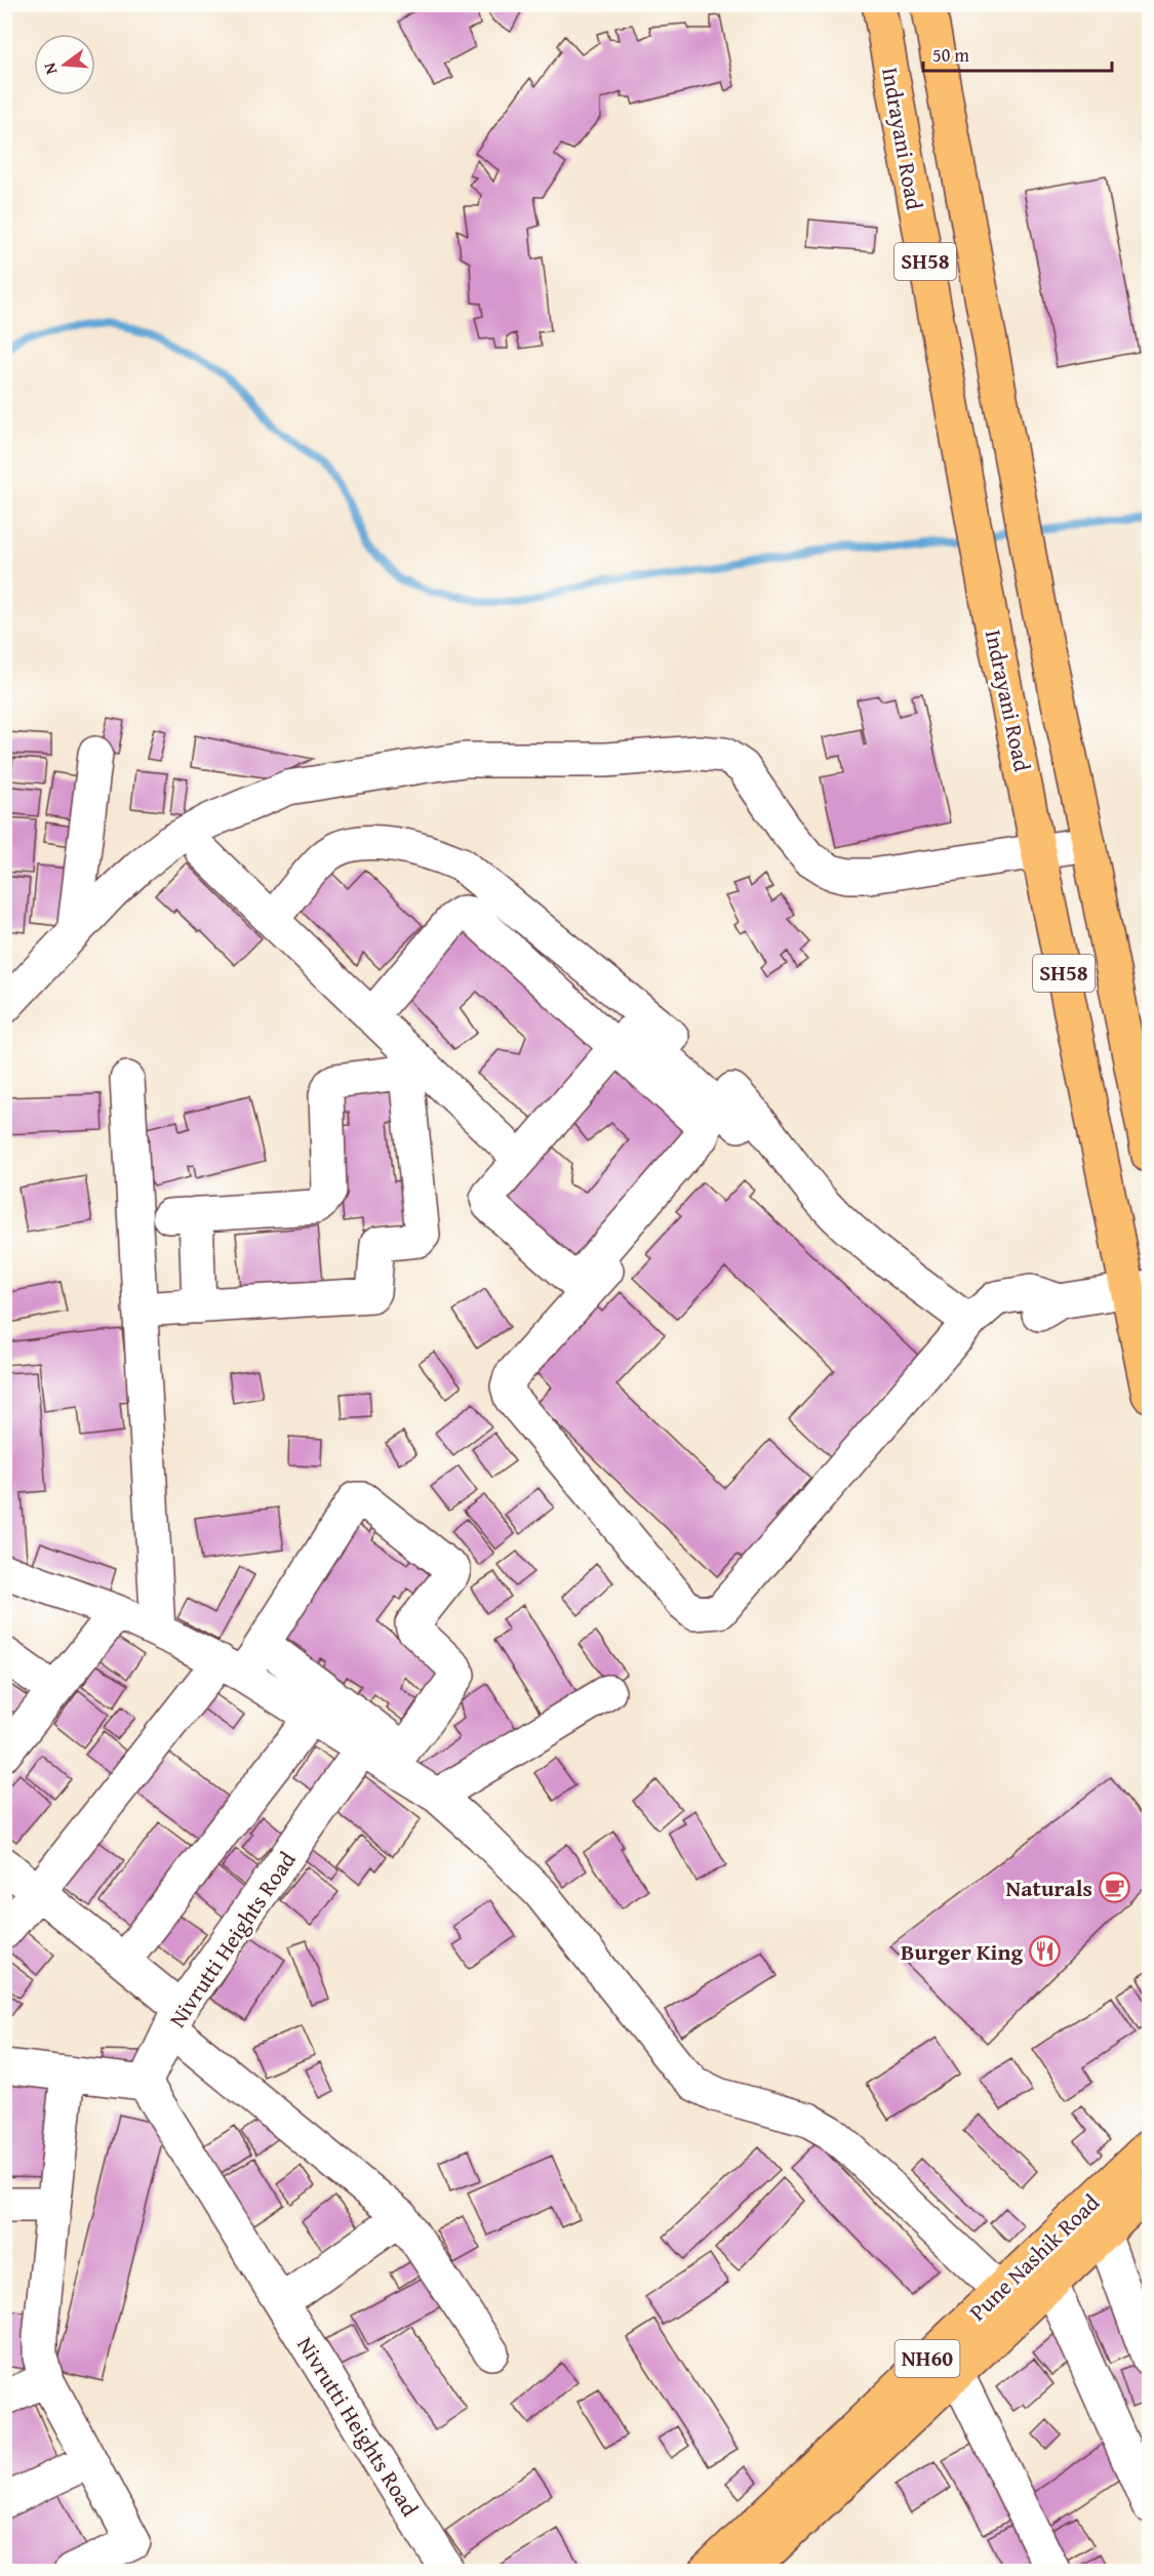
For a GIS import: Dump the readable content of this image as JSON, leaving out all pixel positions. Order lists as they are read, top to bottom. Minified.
{"streets":{"main road":["Indrayani Road","SH58","Pune Nashik Road","NH60"],"street":["Nivrutti Heights Road"]},"places":{"cafe":["Naturals"],"restaurant":["Burger King"]},"scale_bar":"50 m","north":"left"}
